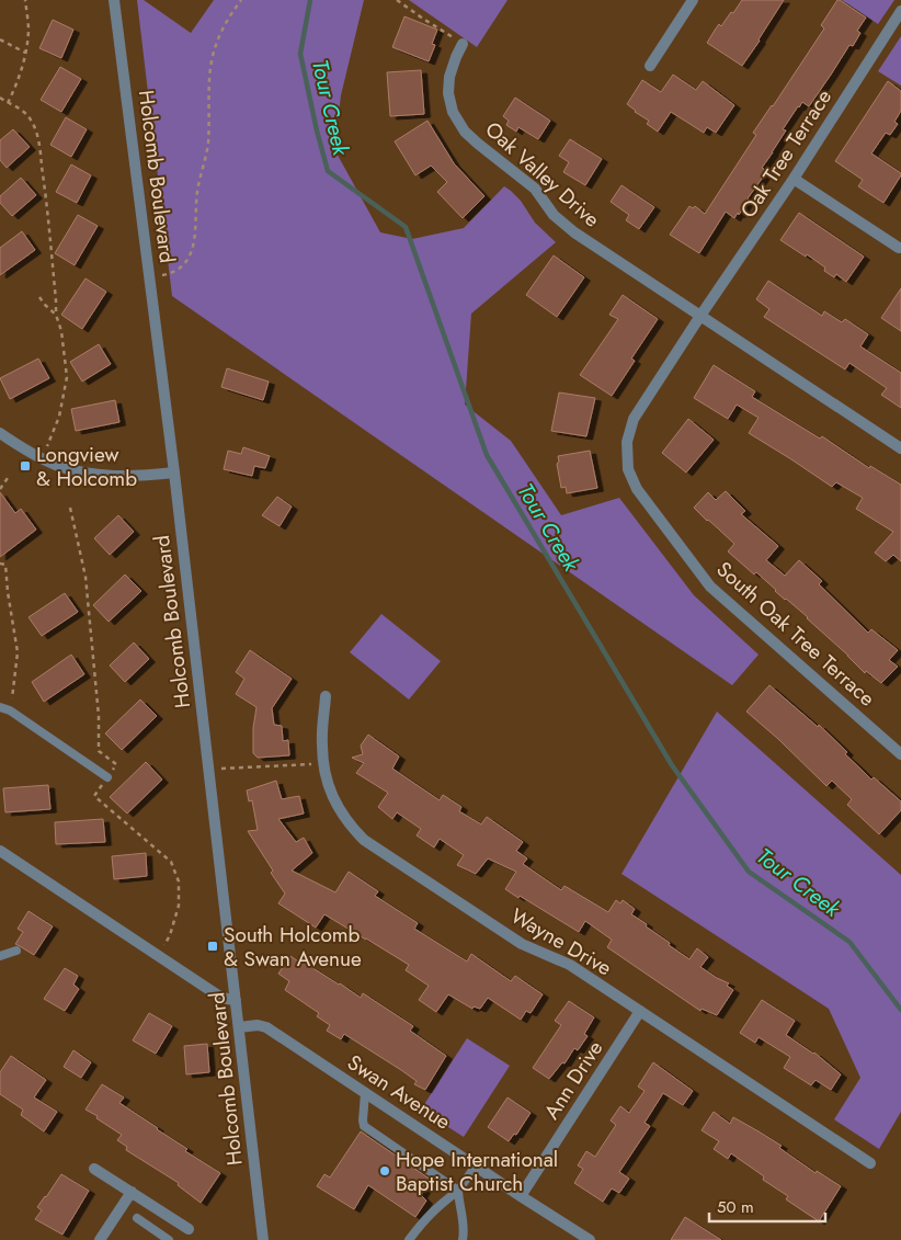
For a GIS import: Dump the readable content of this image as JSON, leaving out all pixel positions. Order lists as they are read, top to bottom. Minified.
{"streets":{"street":["Oak Tree Terrace","Oak Valley Drive","Holcomb Boulevard","South Oak Tree Terrace","Wayne Drive","Ann Drive","Swan Avenue"]},"crossings":[["Oak Tree Terrace","Oak Valley Drive"],["Oak Tree Terrace","South Oak Tree Terrace"],["Oak Valley Drive","South Oak Tree Terrace"],["Holcomb Boulevard","Swan Avenue"],["Wayne Drive","Ann Drive"],["Ann Drive","Swan Avenue"]],"water":["Tour Creek"],"places":{"transit":["Longview & Holcomb","South Holcomb & Swan Avenue"],"other":["Hope International Baptist Church"]},"scale_bar":"50 m"}
